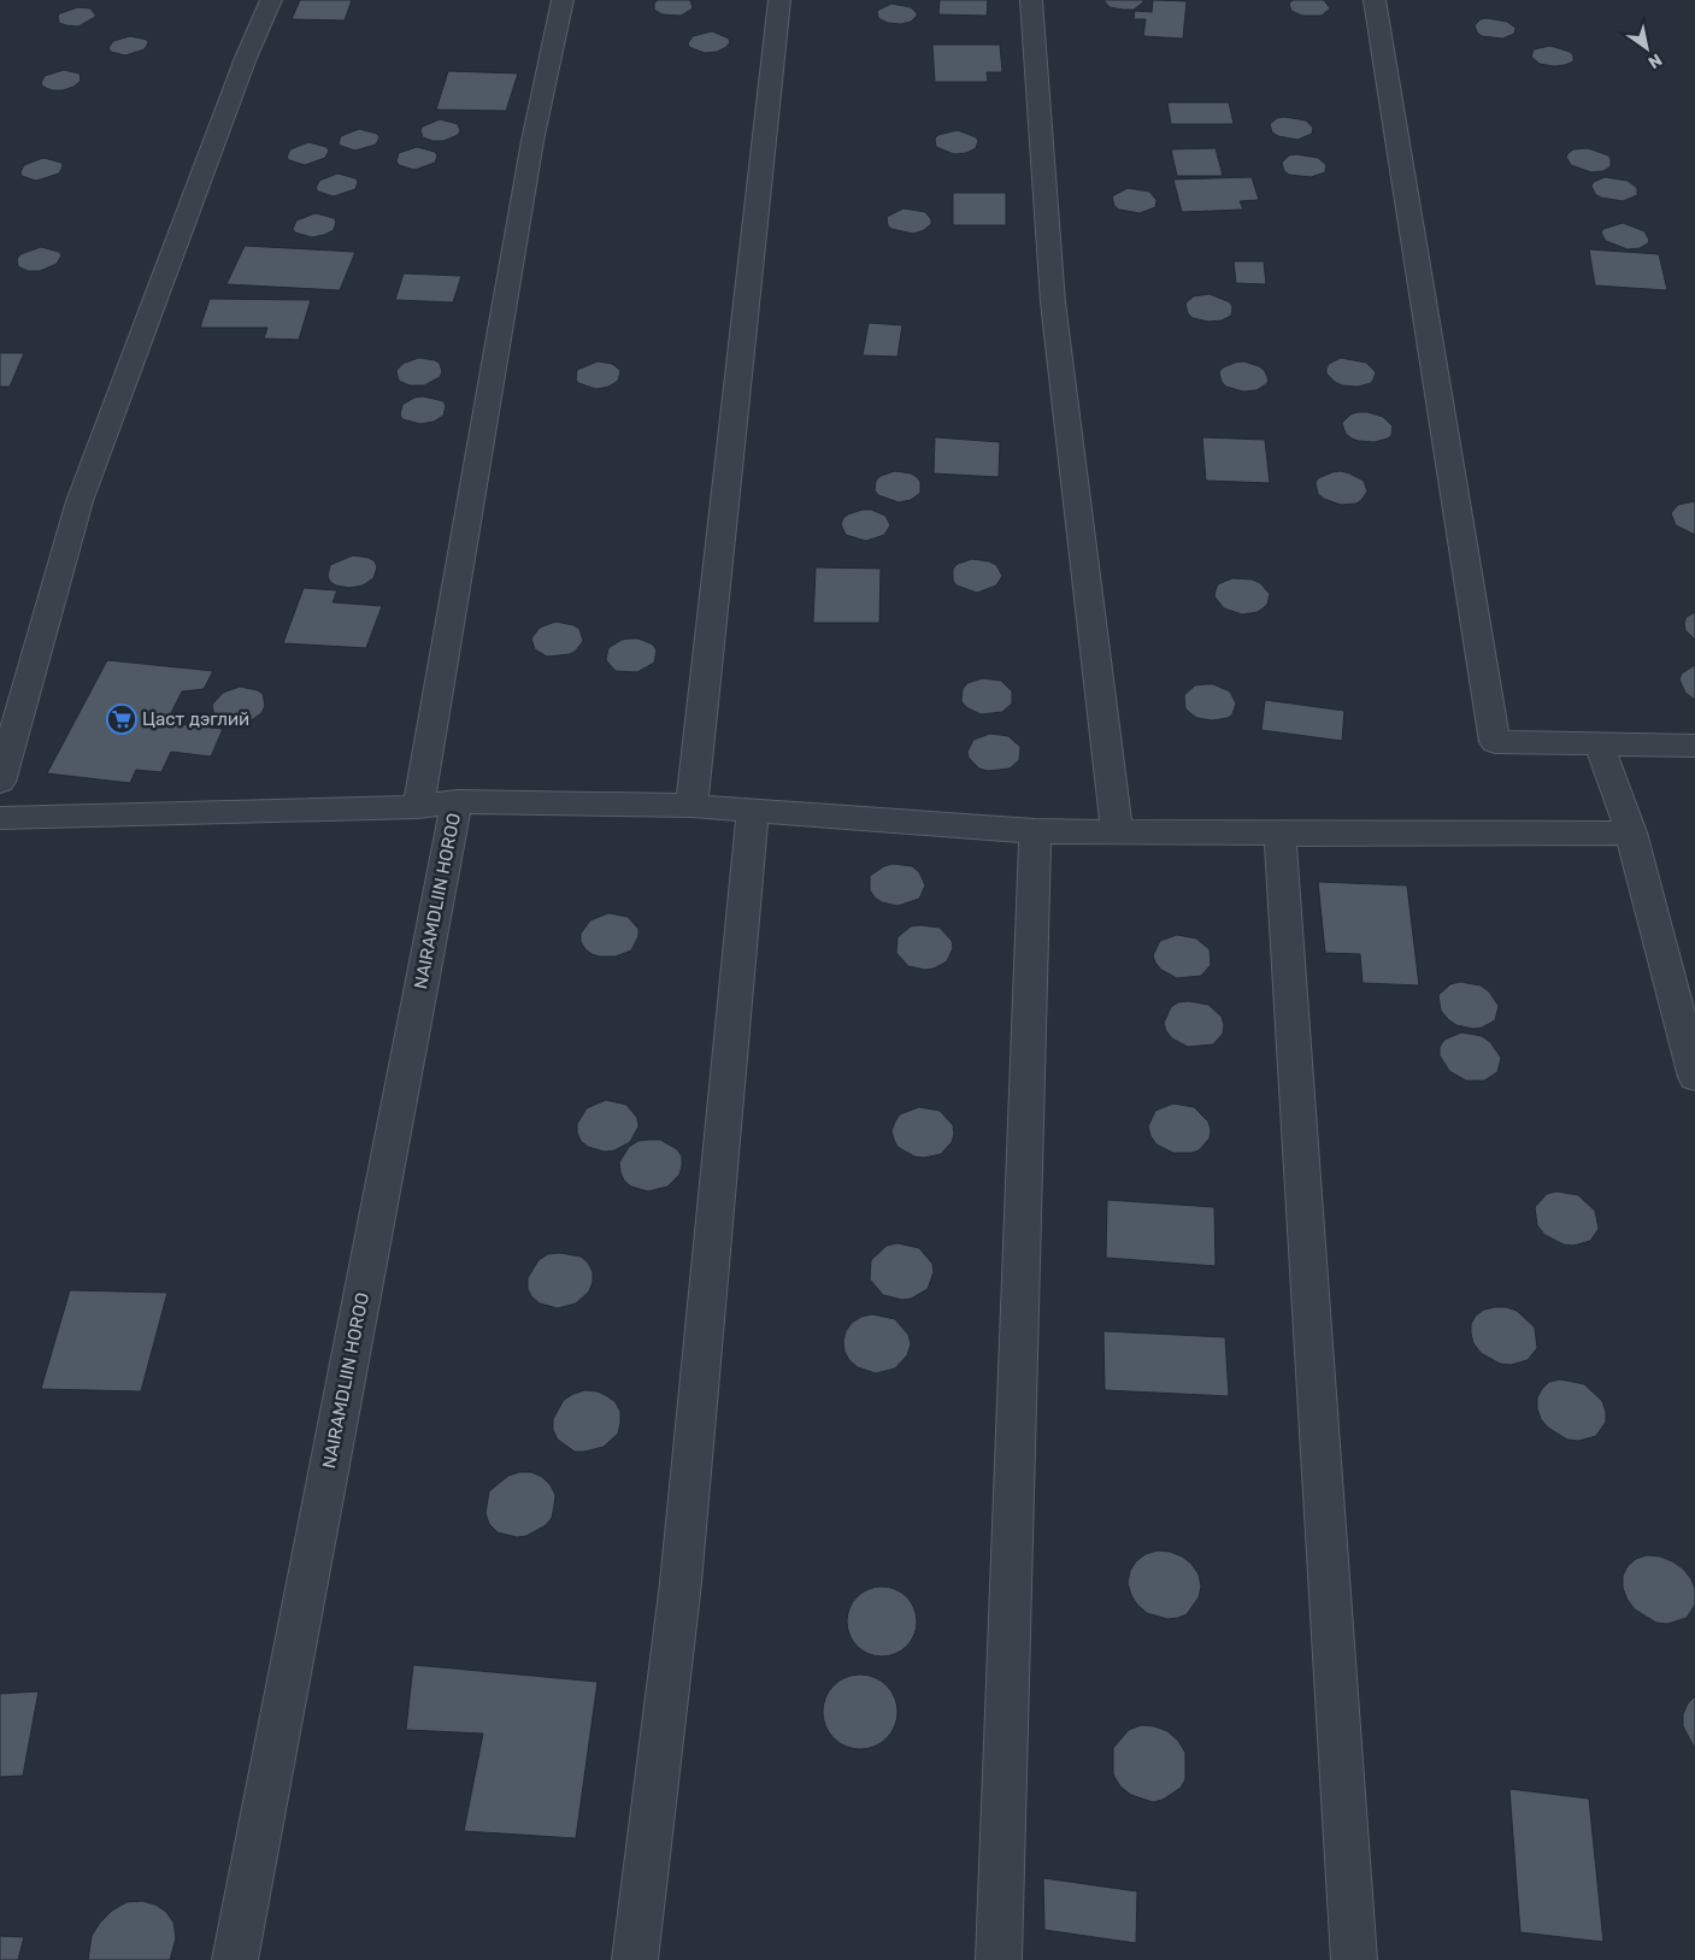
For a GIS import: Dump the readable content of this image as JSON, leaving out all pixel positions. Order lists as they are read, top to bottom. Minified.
{"streets":{"street":["NAIRAMDLIIN HOROO"]},"places":{"supermarket":["Цаст дэглий"]},"north":"bottom right"}
